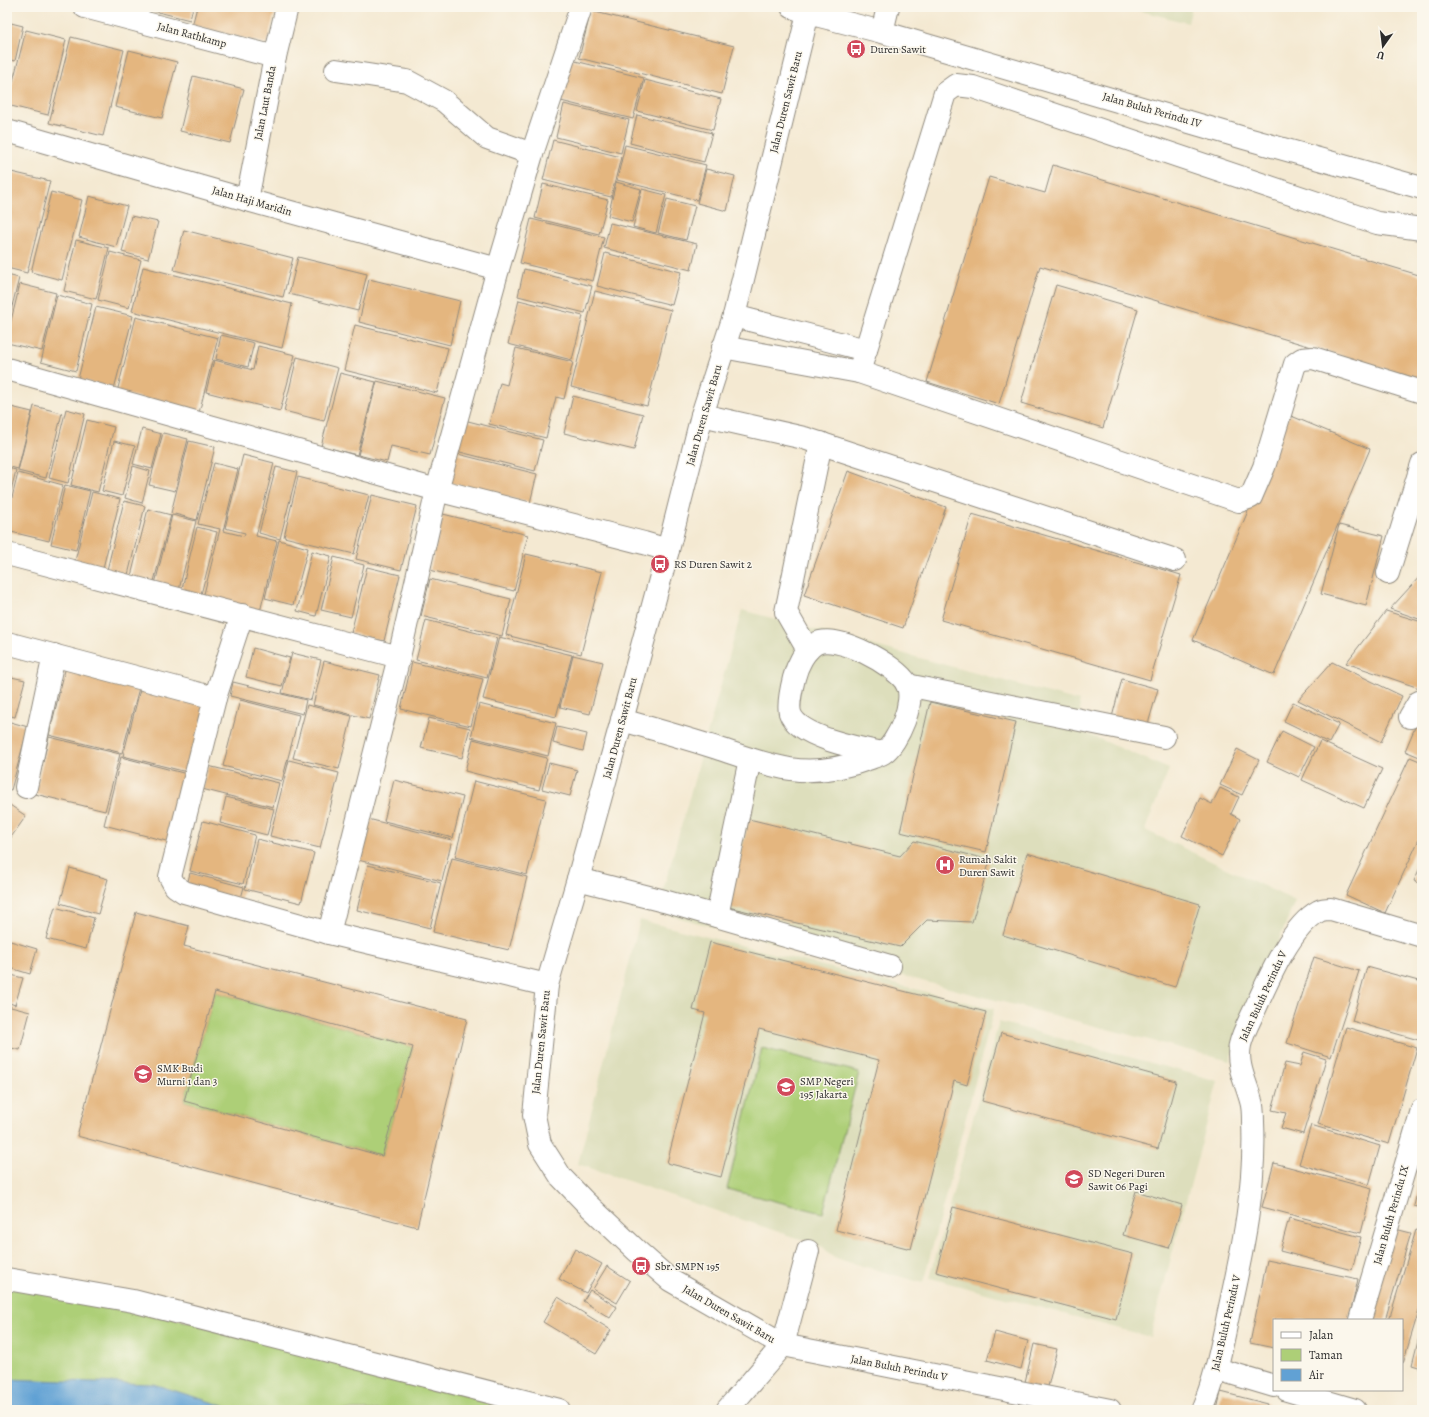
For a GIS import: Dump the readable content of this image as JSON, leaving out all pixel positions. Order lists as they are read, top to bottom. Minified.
{"streets":{"street":["Jalan Rathkamp","Jalan Duren Sawit Baru","Jalan Laut Banda","Jalan Buluh Perindu IV","Jalan Haji Maridin","Jalan Buluh Perindu V","Jalan Buluh Perindu IX"]},"crossings":[["Jalan Rathkamp","Jalan Laut Banda"],["Jalan Duren Sawit Baru","Jalan Buluh Perindu IV"],["Jalan Duren Sawit Baru","Jalan Buluh Perindu V"],["Jalan Laut Banda","Jalan Haji Maridin"]],"places":{"bus stop":["Duren Sawit","RS Duren Sawit 2","Sbr. SMPN 195"],"hospital":["Rumah Sakit Duren Sawit"],"school or university":["SMK Budi Murni 1 dan 3","SMP Negeri 195 Jakarta","SD Negeri Duren Sawit 06 Pagi"]},"legend":["Jalan","Taman","Air"],"north":"bottom"}
